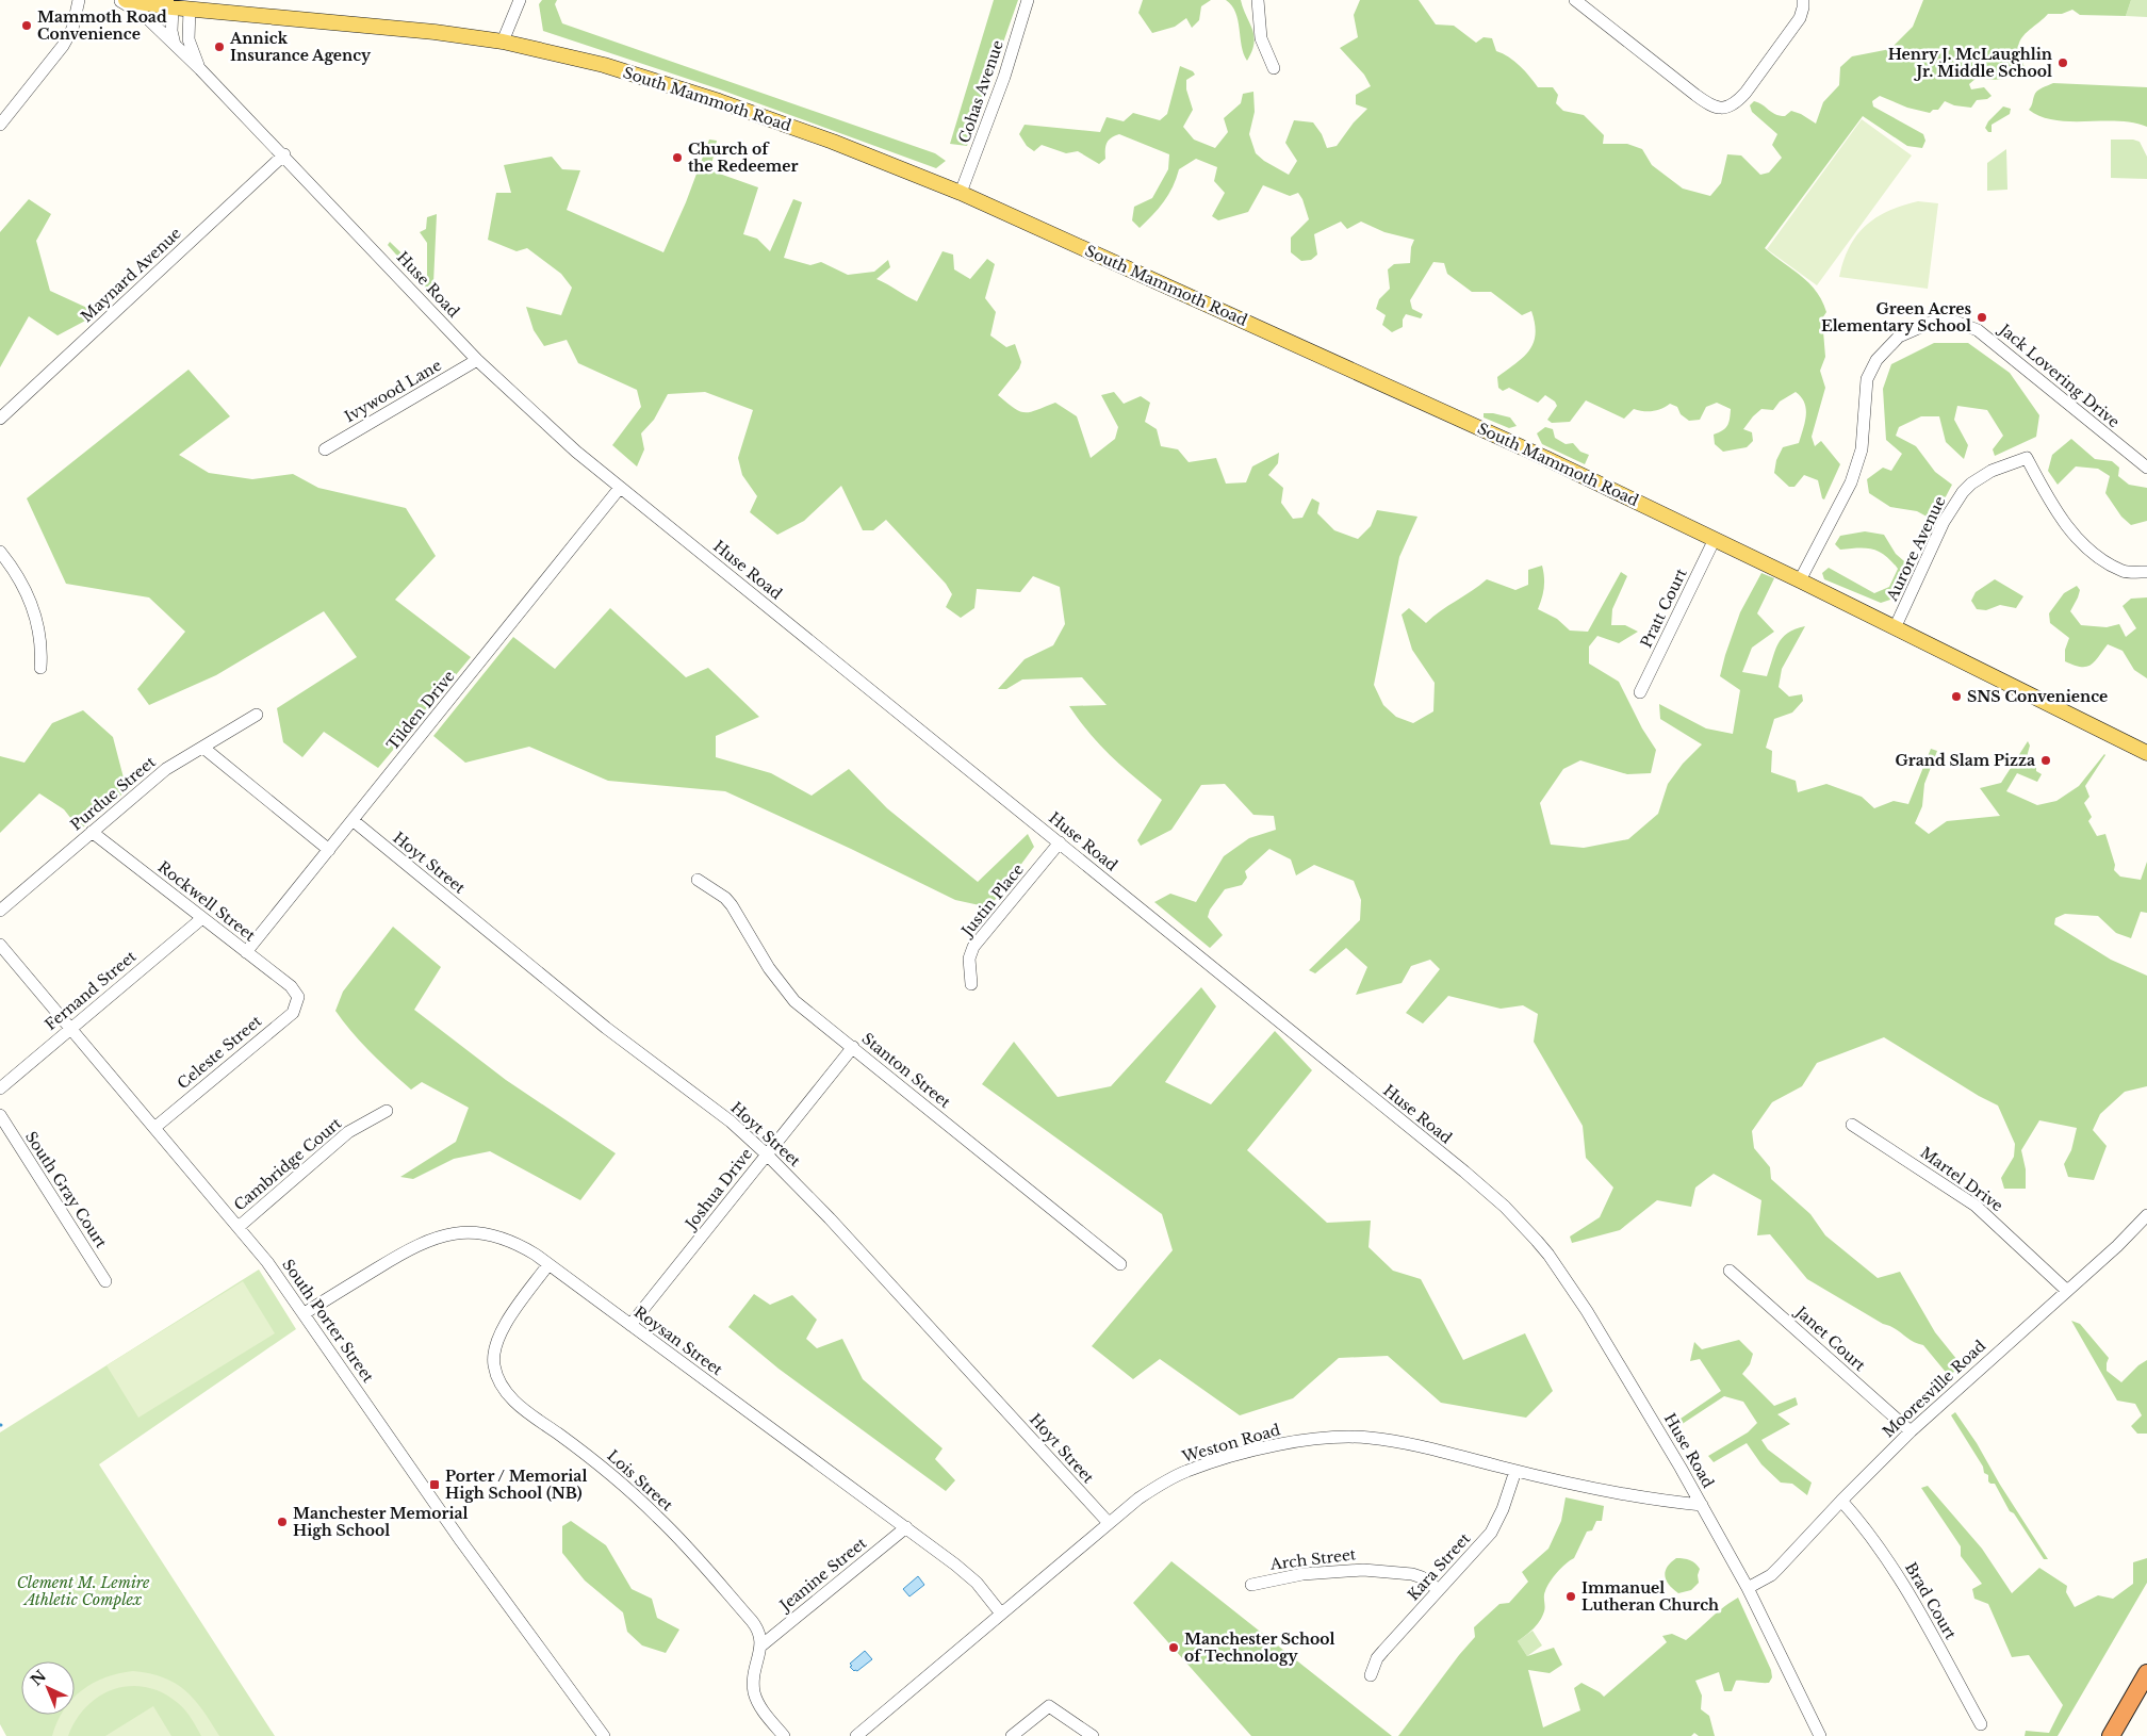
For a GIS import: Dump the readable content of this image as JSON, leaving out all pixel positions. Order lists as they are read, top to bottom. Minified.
{"streets":{"main road":["South Mammoth Road"],"street":["Cohas Avenue","Maynard Avenue","Huse Road","Jack Lovering Drive","Ivywood Lane","Aurore Avenue","Pratt Court","Tilden Drive","Purdue Street","Hoyt Street","Justin Place","Rockwell Street","Fernand Street","Celeste Street","Stanton Street","Cambridge Court","Martel Drive","Joshua Drive","South Gray Court","South Porter Street","Janet Court","Roysan Street","Mooresville Road","Weston Road","Lois Street","Arch Street","Kara Street","Jeanine Street","Brad Court"]},"crossings":[["Cohas Avenue","South Mammoth Road"],["South Mammoth Road","Huse Road"],["South Mammoth Road","Jack Lovering Drive"],["South Mammoth Road","Aurore Avenue"],["South Mammoth Road","Pratt Court"],["Maynard Avenue","Huse Road"],["Huse Road","Ivywood Lane"],["Huse Road","Tilden Drive"],["Huse Road","Justin Place"],["Huse Road","Mooresville Road"],["Huse Road","Weston Road"],["Tilden Drive","Hoyt Street"],["Tilden Drive","Rockwell Street"],["Purdue Street","Rockwell Street"],["Hoyt Street","Joshua Drive"],["Hoyt Street","Weston Road"],["Rockwell Street","Fernand Street"],["Rockwell Street","Celeste Street"],["Fernand Street","South Porter Street"],["Celeste Street","South Porter Street"],["Stanton Street","Joshua Drive"],["Cambridge Court","South Porter Street"],["Martel Drive","Mooresville Road"],["Joshua Drive","Roysan Street"],["South Porter Street","Roysan Street"],["Janet Court","Mooresville Road"],["Roysan Street","Weston Road"],["Roysan Street","Lois Street"],["Roysan Street","Jeanine Street"],["Mooresville Road","Brad Court"],["Weston Road","Kara Street"],["Lois Street","Jeanine Street"],["Arch Street","Kara Street"]],"parks":["Clement M. Lemire Athletic Complex"],"places":{"other":["Mammoth Road Convenience","Annick Insurance Agency","Henry J. McLaughlin Jr. Middle School","Church of the Redeemer","Green Acres Elementary School","SNS Convenience","Grand Slam Pizza","Manchester Memorial High School","Immanuel Lutheran Church","Manchester School of Technology"],"transit":["Porter / Memorial High School (NB)"]},"north":"top left"}
